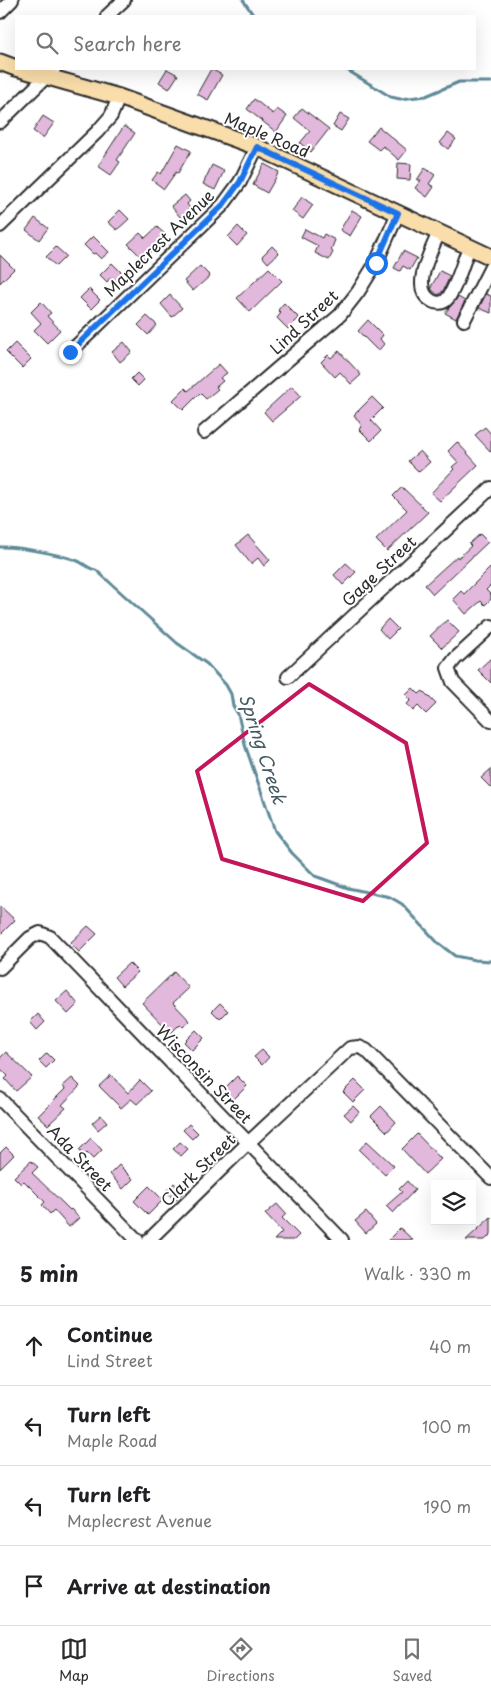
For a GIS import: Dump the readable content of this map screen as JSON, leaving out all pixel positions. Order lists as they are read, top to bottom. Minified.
{"streets":{"main road":["Maple Road"],"street":["Maplecrest Avenue","Lind Street","Gage Street","Wisconsin Street","Ada Street","Clark Street"]},"crossings":[["Maple Road","Maplecrest Avenue"],["Maple Road","Lind Street"],["Wisconsin Street","Clark Street"]],"water":["Spring Creek"],"page":{"search":"Search here","heading":["5 min","Walk · 330 m"],"list":[["Continue","Lind Street","40 m"],["Turn left","Maple Road","100 m"],["Turn left","Maplecrest Avenue","190 m"],"Arrive at destination"],"nav":["Map","Directions","Saved"]}}
